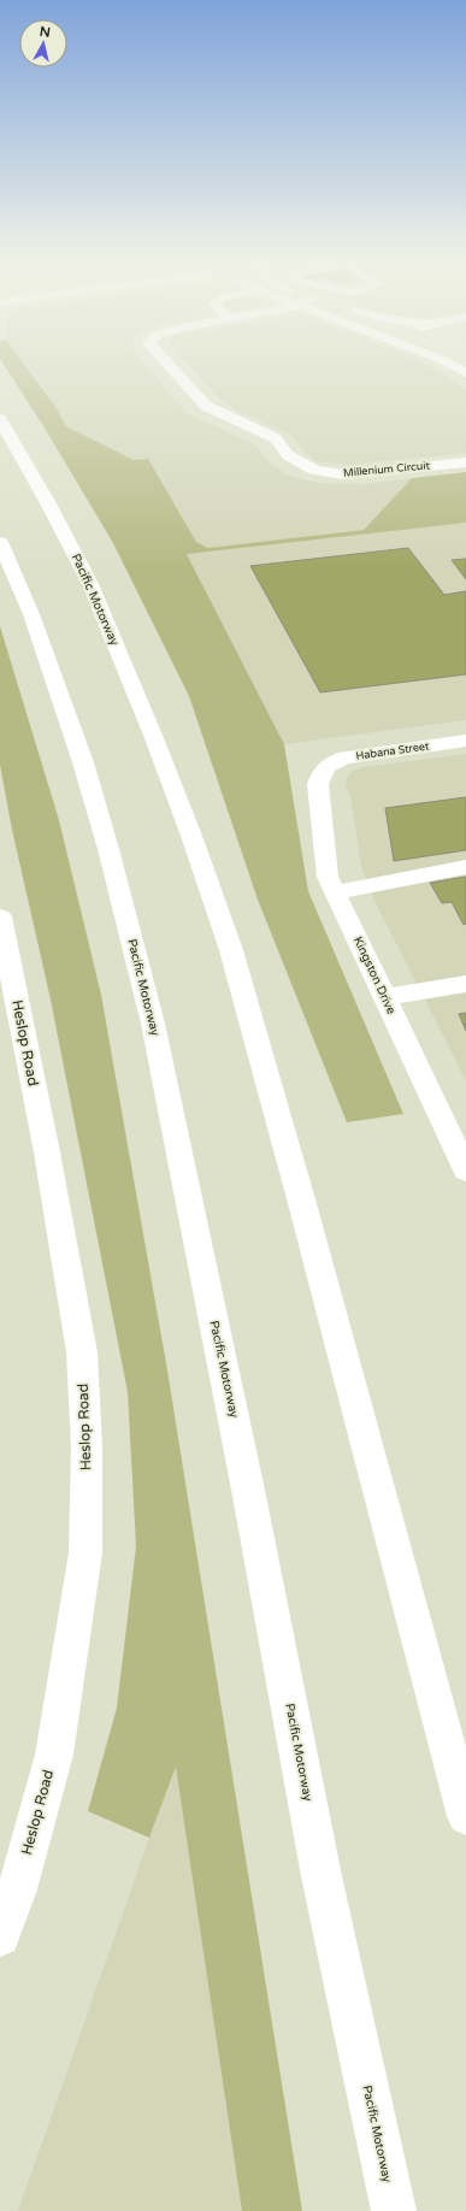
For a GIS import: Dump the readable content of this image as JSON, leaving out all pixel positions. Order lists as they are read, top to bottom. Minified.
{"streets":{"main road":["Millenium Circuit","Pacific Motorway","Habana Street","Kingston Drive","Heslop Road"]},"crossings":[["Habana Street","Kingston Drive"]],"north":"top"}
